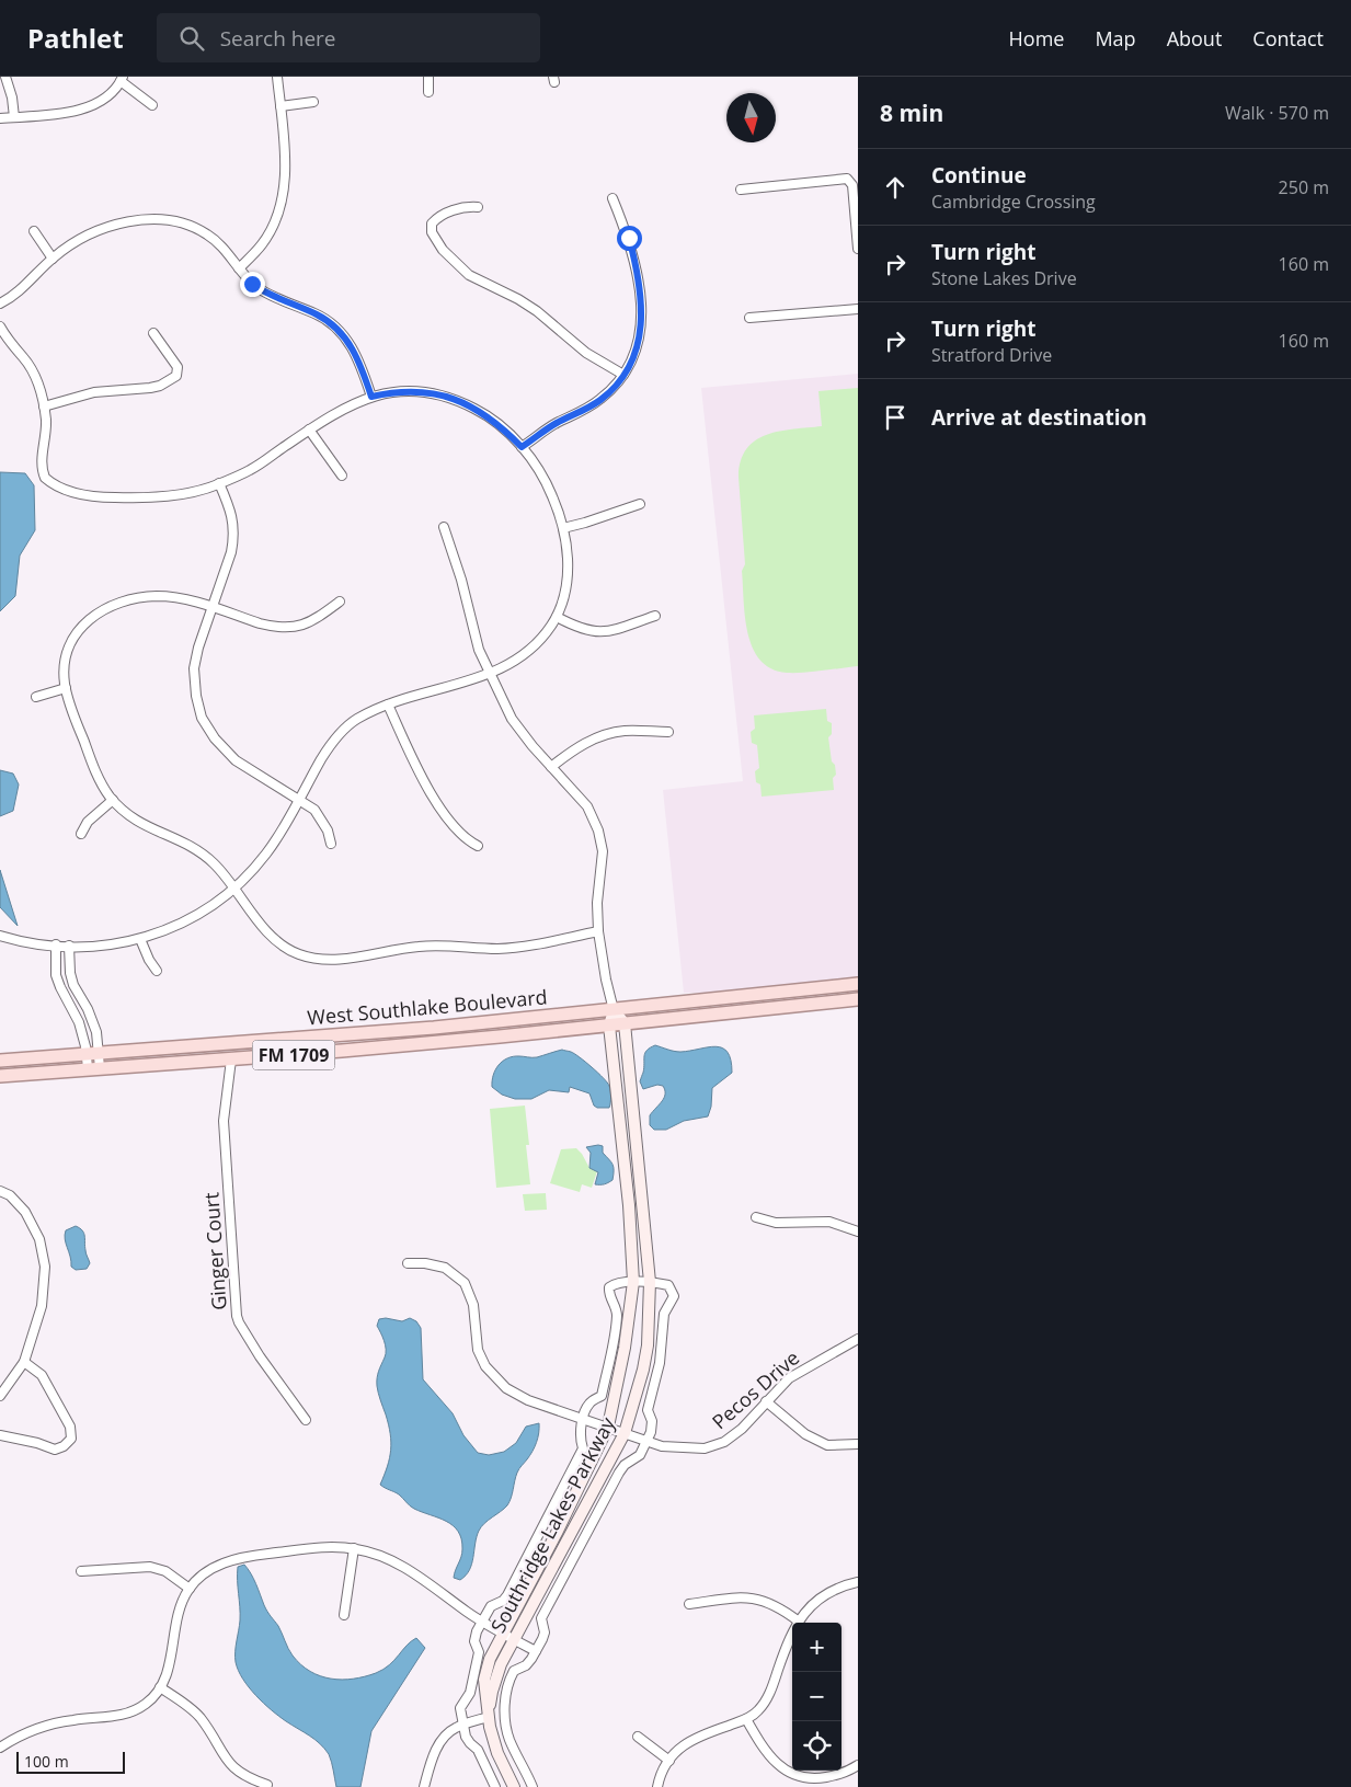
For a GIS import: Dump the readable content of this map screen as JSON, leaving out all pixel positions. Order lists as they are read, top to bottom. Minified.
{"streets":{"main road":["West Southlake Boulevard","FM 1709"],"street":["Ginger Court","Pecos Drive","Southridge Lakes Parkway"]},"crossings":[["West Southlake Boulevard","Ginger Court"],["West Southlake Boulevard","Southridge Lakes Parkway"],["Pecos Drive","Southridge Lakes Parkway"]],"scale_bar":"100 m","north":"bottom","page":{"header":"Pathlet","search":"Search here","nav":["Home","Map","About","Contact"],"heading":["8 min","Walk · 570 m"],"list":[["Continue","Cambridge Crossing","250 m"],["Turn right","Stone Lakes Drive","160 m"],["Turn right","Stratford Drive","160 m"],"Arrive at destination"],"map_buttons":["+","−"],"scale":"100 m"}}
